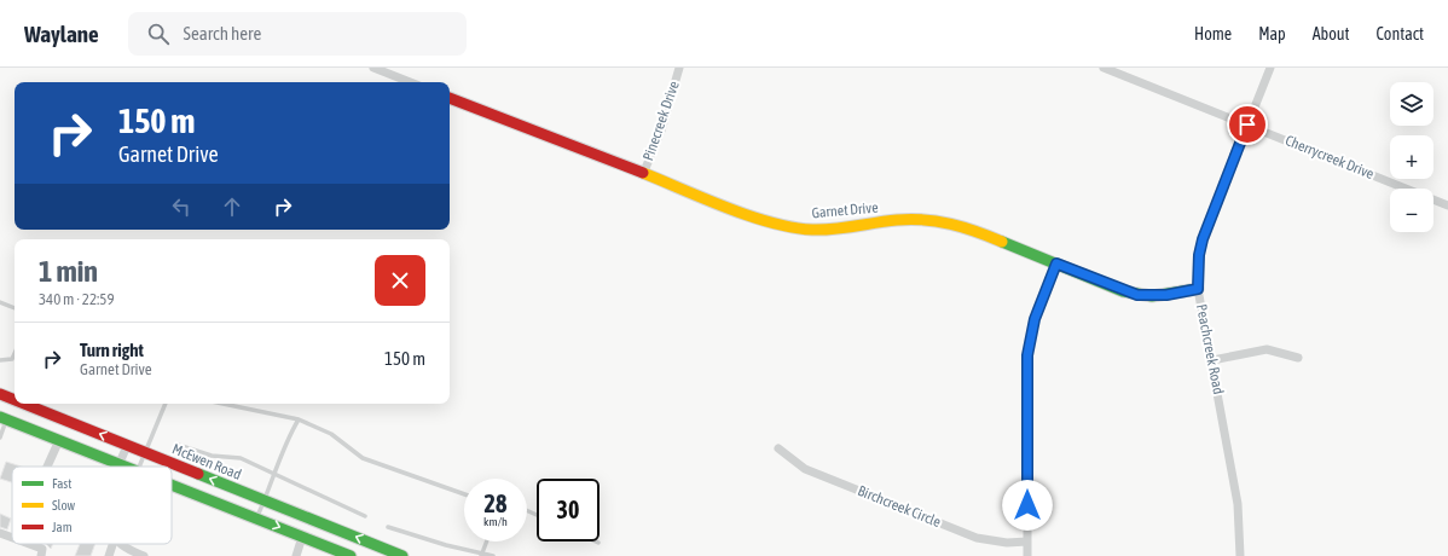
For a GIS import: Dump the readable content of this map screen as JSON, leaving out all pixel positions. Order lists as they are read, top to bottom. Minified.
{"streets":{"street":["Pinecreek Drive","Cherrycreek Drive","Garnet Drive","Peachcreek Road","McEwen Road","Birchcreek Circle"]},"crossings":[["Pinecreek Drive","Garnet Drive"],["Cherrycreek Drive","Peachcreek Road"],["Garnet Drive","Peachcreek Road"]],"legend":["Fast","Slow","Jam"],"page":{"header":"Waylane","search":"Search here","nav":["Home","Map","About","Contact"],"map_buttons":["+","−"],"turn":["150 m","Garnet Drive"],"heading":["1 min","340 m · 22:59"],"list":[{"name":"Turn right","note":"Garnet Drive","value":"150 m"}],"speed":"28 km/h","limit":"30"}}
